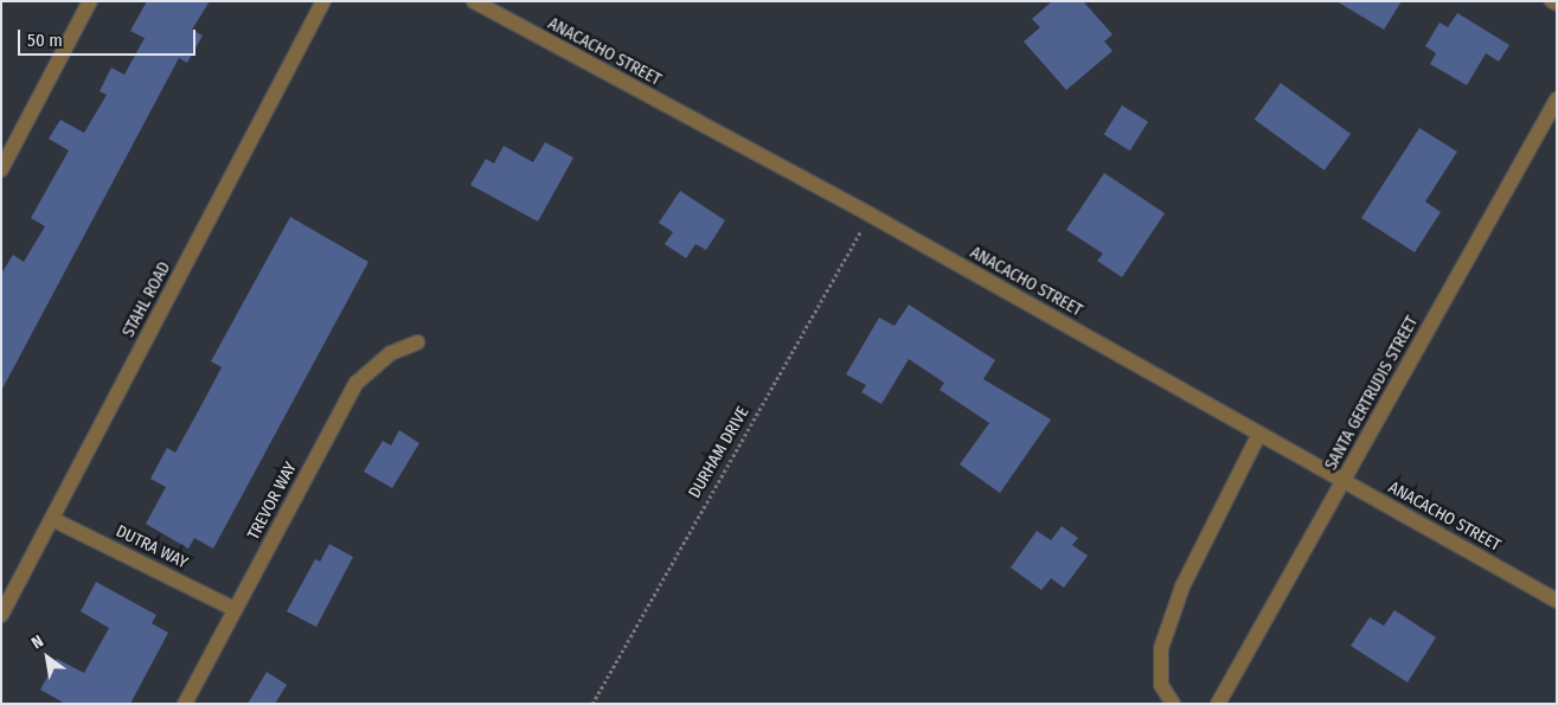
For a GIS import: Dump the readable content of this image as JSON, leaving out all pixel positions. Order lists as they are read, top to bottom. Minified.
{"streets":{"street":["ANACACHO STREET","STAHL ROAD","SANTA GERTRUDIS STREET","TREVOR WAY","DUTRA WAY"],"path":["DURHAM DRIVE"]},"crossings":[["ANACACHO STREET","SANTA GERTRUDIS STREET"],["ANACACHO STREET","DURHAM DRIVE"],["STAHL ROAD","DUTRA WAY"],["TREVOR WAY","DUTRA WAY"]],"scale_bar":"50 m","north":"top left"}
